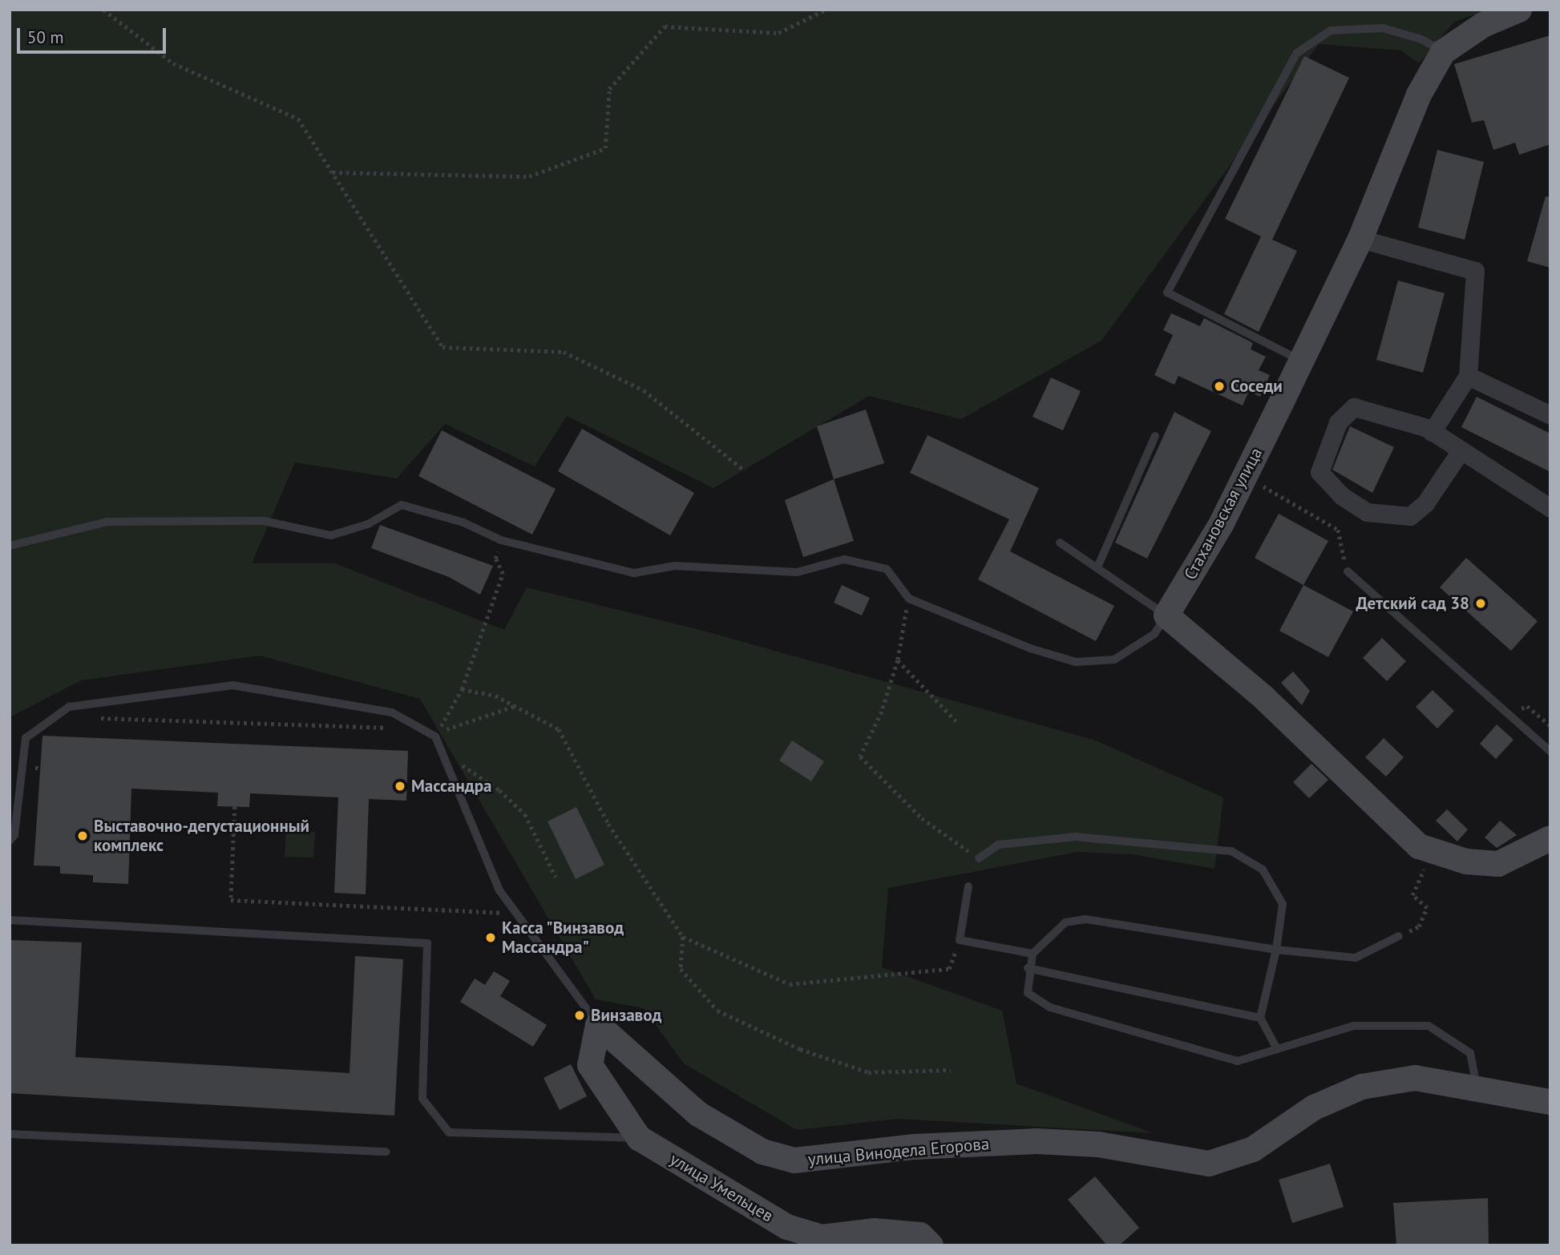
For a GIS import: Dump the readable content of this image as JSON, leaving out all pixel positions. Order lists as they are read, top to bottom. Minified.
{"streets":{"main road":["Стахановская улица","улица Винодела Егорова","улица Умельцев"]},"crossings":[["улица Винодела Егорова","улица Умельцев"]],"places":["Соседи","Детский сад 38","Массандра","Выставочно-дегустационный комплекс","Касса \"Винзавод Массандра\"","Винзавод"],"scale_bar":"50 m"}
